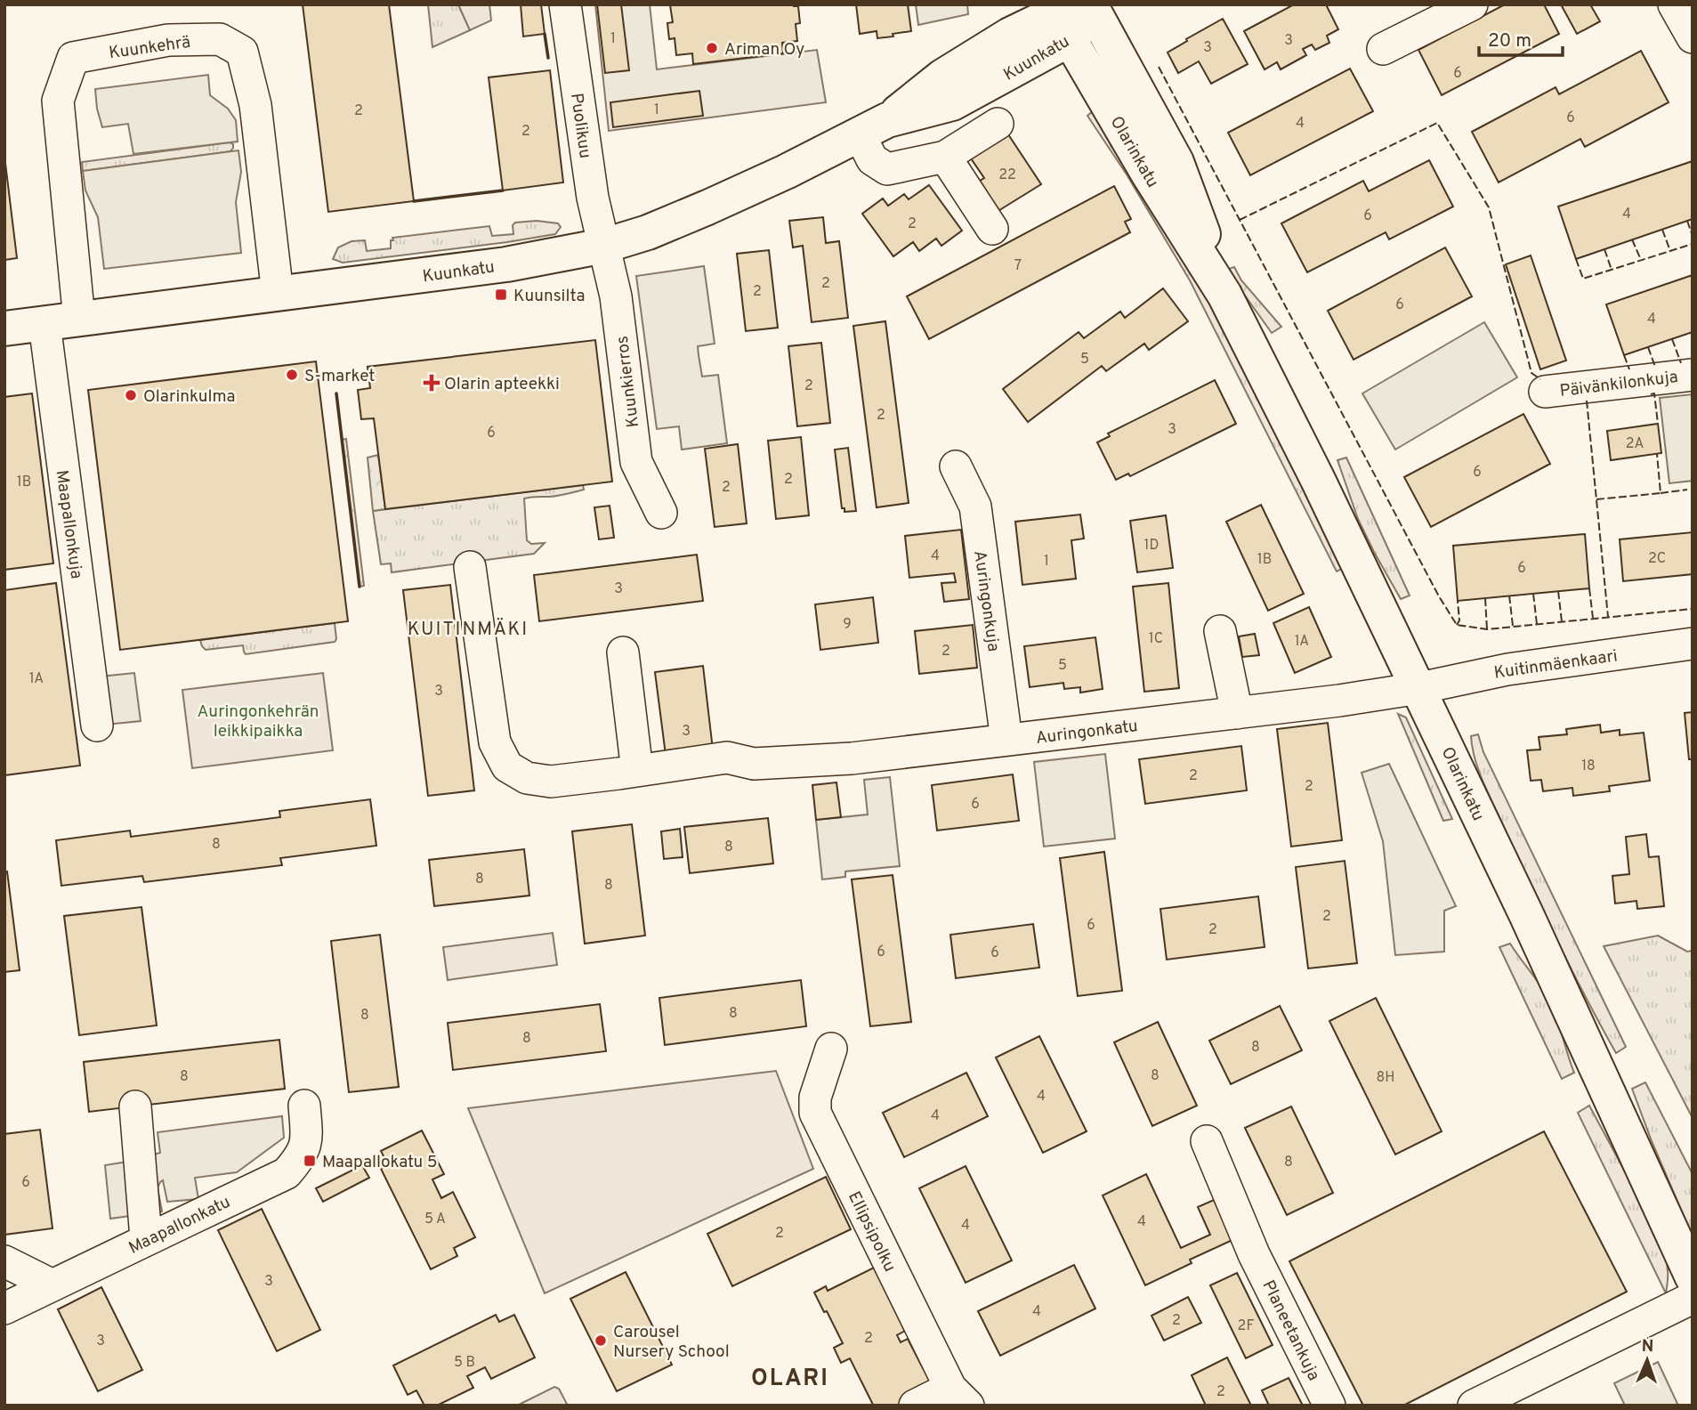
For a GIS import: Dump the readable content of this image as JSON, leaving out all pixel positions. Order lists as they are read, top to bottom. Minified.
{"streets":{"main road":["Kuunkatu","Olarinkatu"],"street":["Kuunkehrä","Puolikuu","Kuunkierros","Päivänkilonkuja","Maapallonkuja","Auringonkuja","Kuitinmäenkaari","Auringonkatu","Maapallonkatu","Ellipsipolku","Planeetankuja"]},"crossings":[["Kuunkehrä","Kuunkatu"],["Kuunkatu","Puolikuu"],["Kuunkatu","Olarinkatu"],["Kuunkatu","Kuunkierros"],["Kuunkatu","Maapallonkuja"],["Puolikuu","Kuunkierros"],["Olarinkatu","Kuitinmäenkaari"],["Olarinkatu","Auringonkatu"],["Auringonkuja","Auringonkatu"],["Kuitinmäenkaari","Auringonkatu"]],"districts":["KUITINMÄKI","OLARI"],"parks":["Auringonkehrän leikkipaikka"],"places":{"other":["Ariman Oy","S-market","Olarinkulma","Carousel Nursery School"],"transit":["Kuunsilta","Maapallokatu 5"],"health":["Olarin apteekki"]},"house_numbers":["1","3","3","6","1","2","6","4","2","22","4","6","2","7","2","2","6","4","5","2","2","3","6","2A","6","2","1B","2","1D","4","2C","1B","1","6","3","9","1C","1A","2","5","1A","3","3","18","2","2","6","8","8","8","8","2","6","2","6","6","8","8","8","8","8","8","8H","4","4","8","6","5 A","4","4","2","3","4","2","2F","2","3","5 B","2"],"scale_bar":"20 m","north":"top"}
